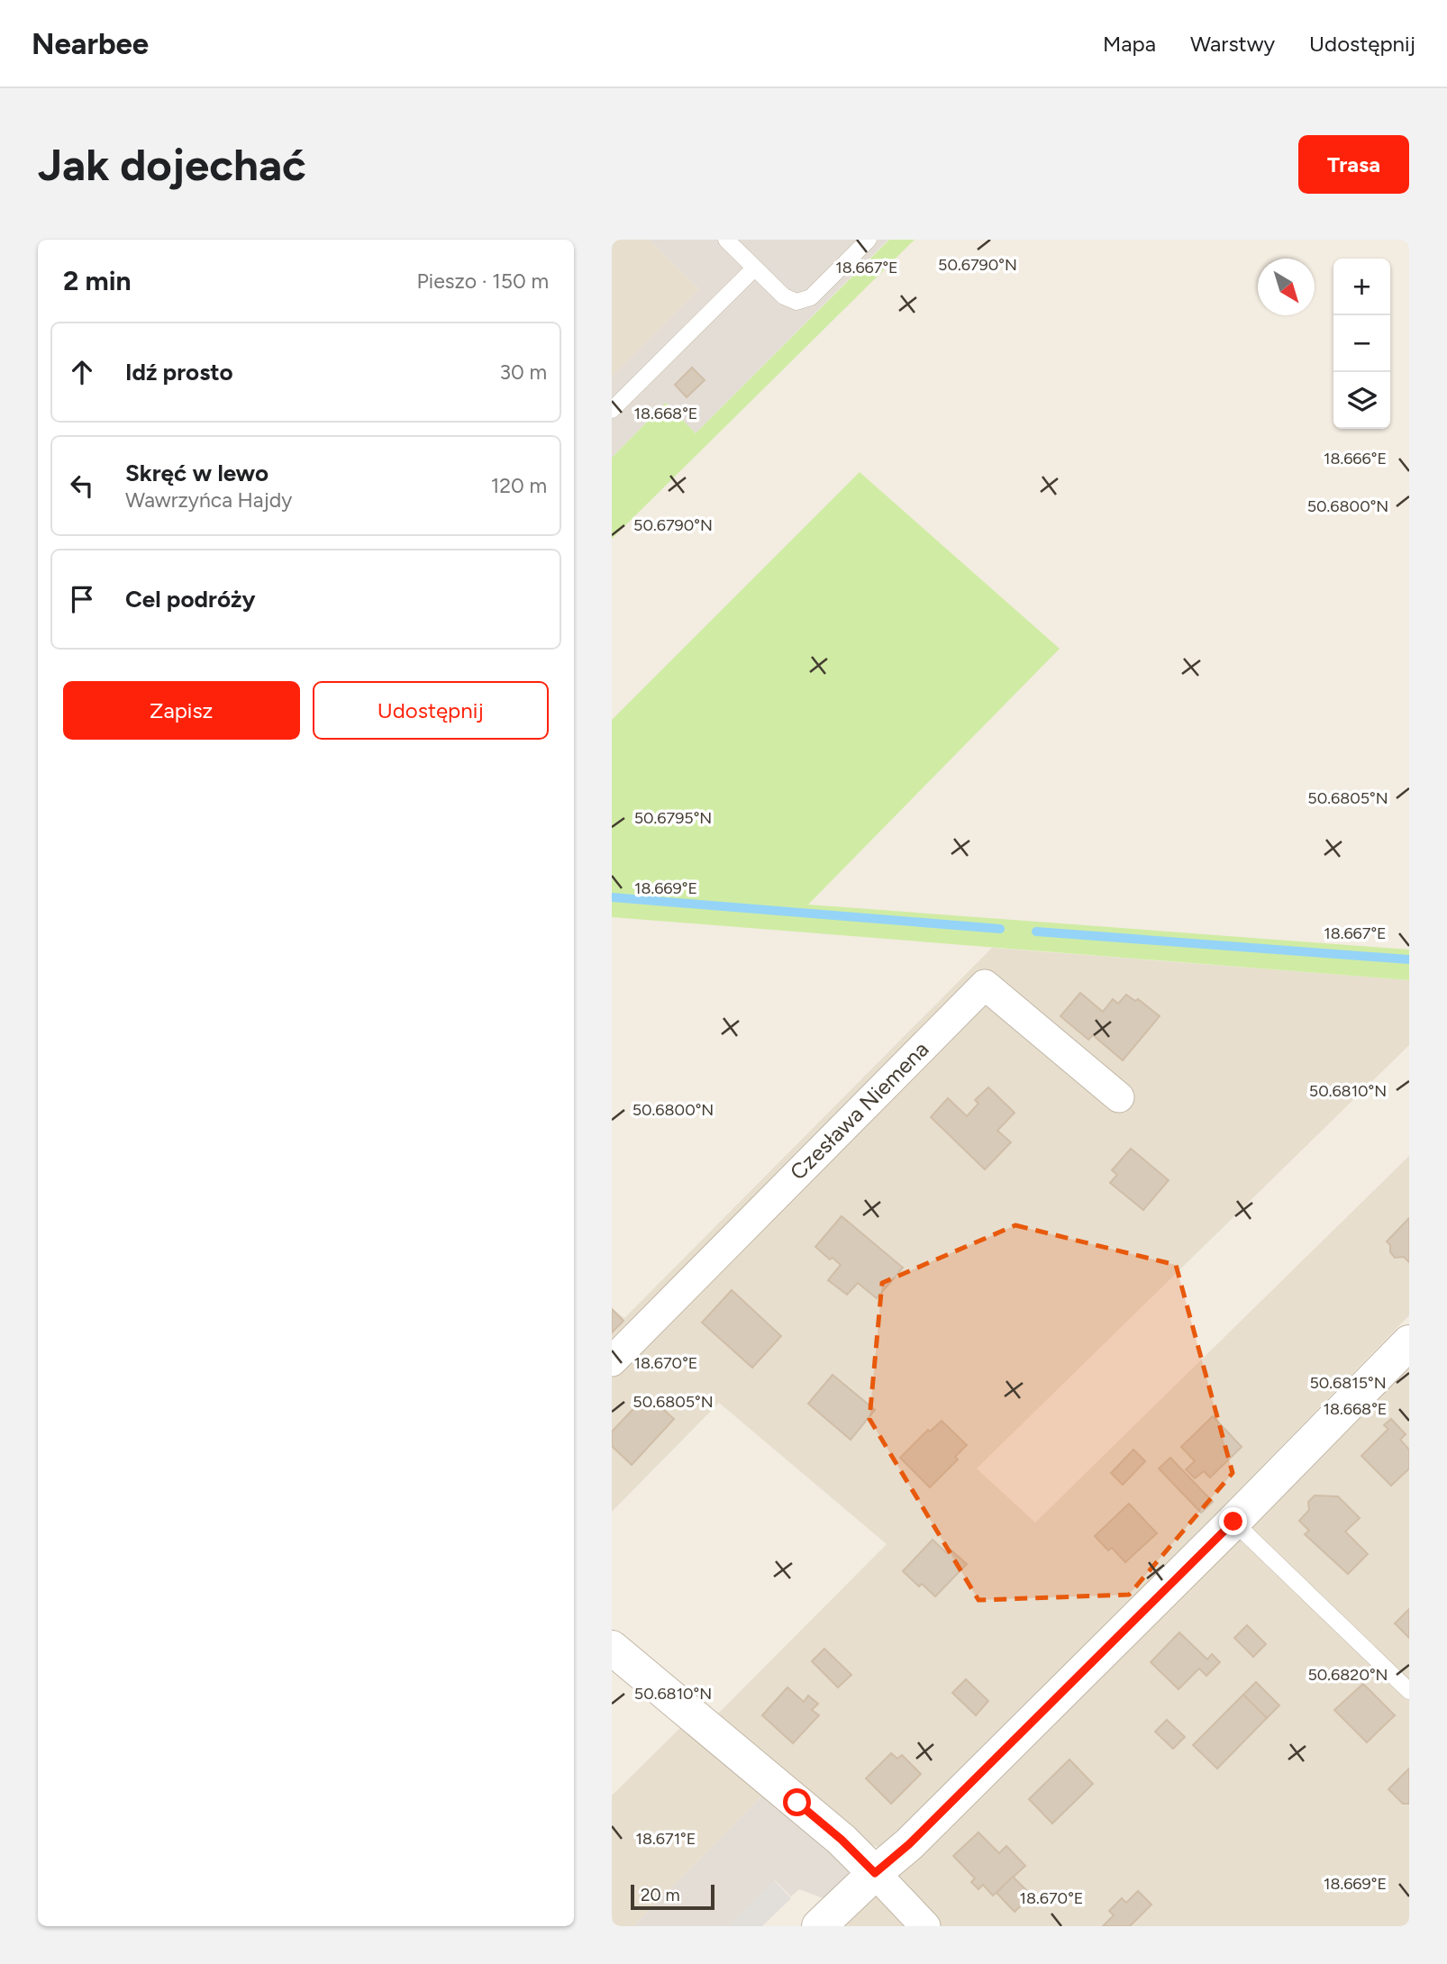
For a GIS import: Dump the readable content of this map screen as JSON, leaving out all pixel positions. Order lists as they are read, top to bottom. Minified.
{"streets":{"street":["Czesława Niemena"]},"scale_bar":"20 m","north":"bottom right","page":{"header":"Nearbee","nav":["Mapa","Warstwy","Udostępnij"],"buttons":["Trasa",["Zapisz","Udostępnij"]],"title":"Jak dojechać","heading":["2 min","Pieszo · 150 m"],"map_buttons":["+","−"],"list":[["Idź prosto","30 m"],["Skręć w lewo","Wawrzyńca Hajdy","120 m"],"Cel podróży"],"scale":"20 m"},"coordinates":["50.6790°N","18.667°E","18.668°E","18.666°E","50.6800°N","50.6805°N","50.6795°N","18.669°E","50.6810°N","18.670°E","50.6815°N","50.6820°N","18.671°E"]}
